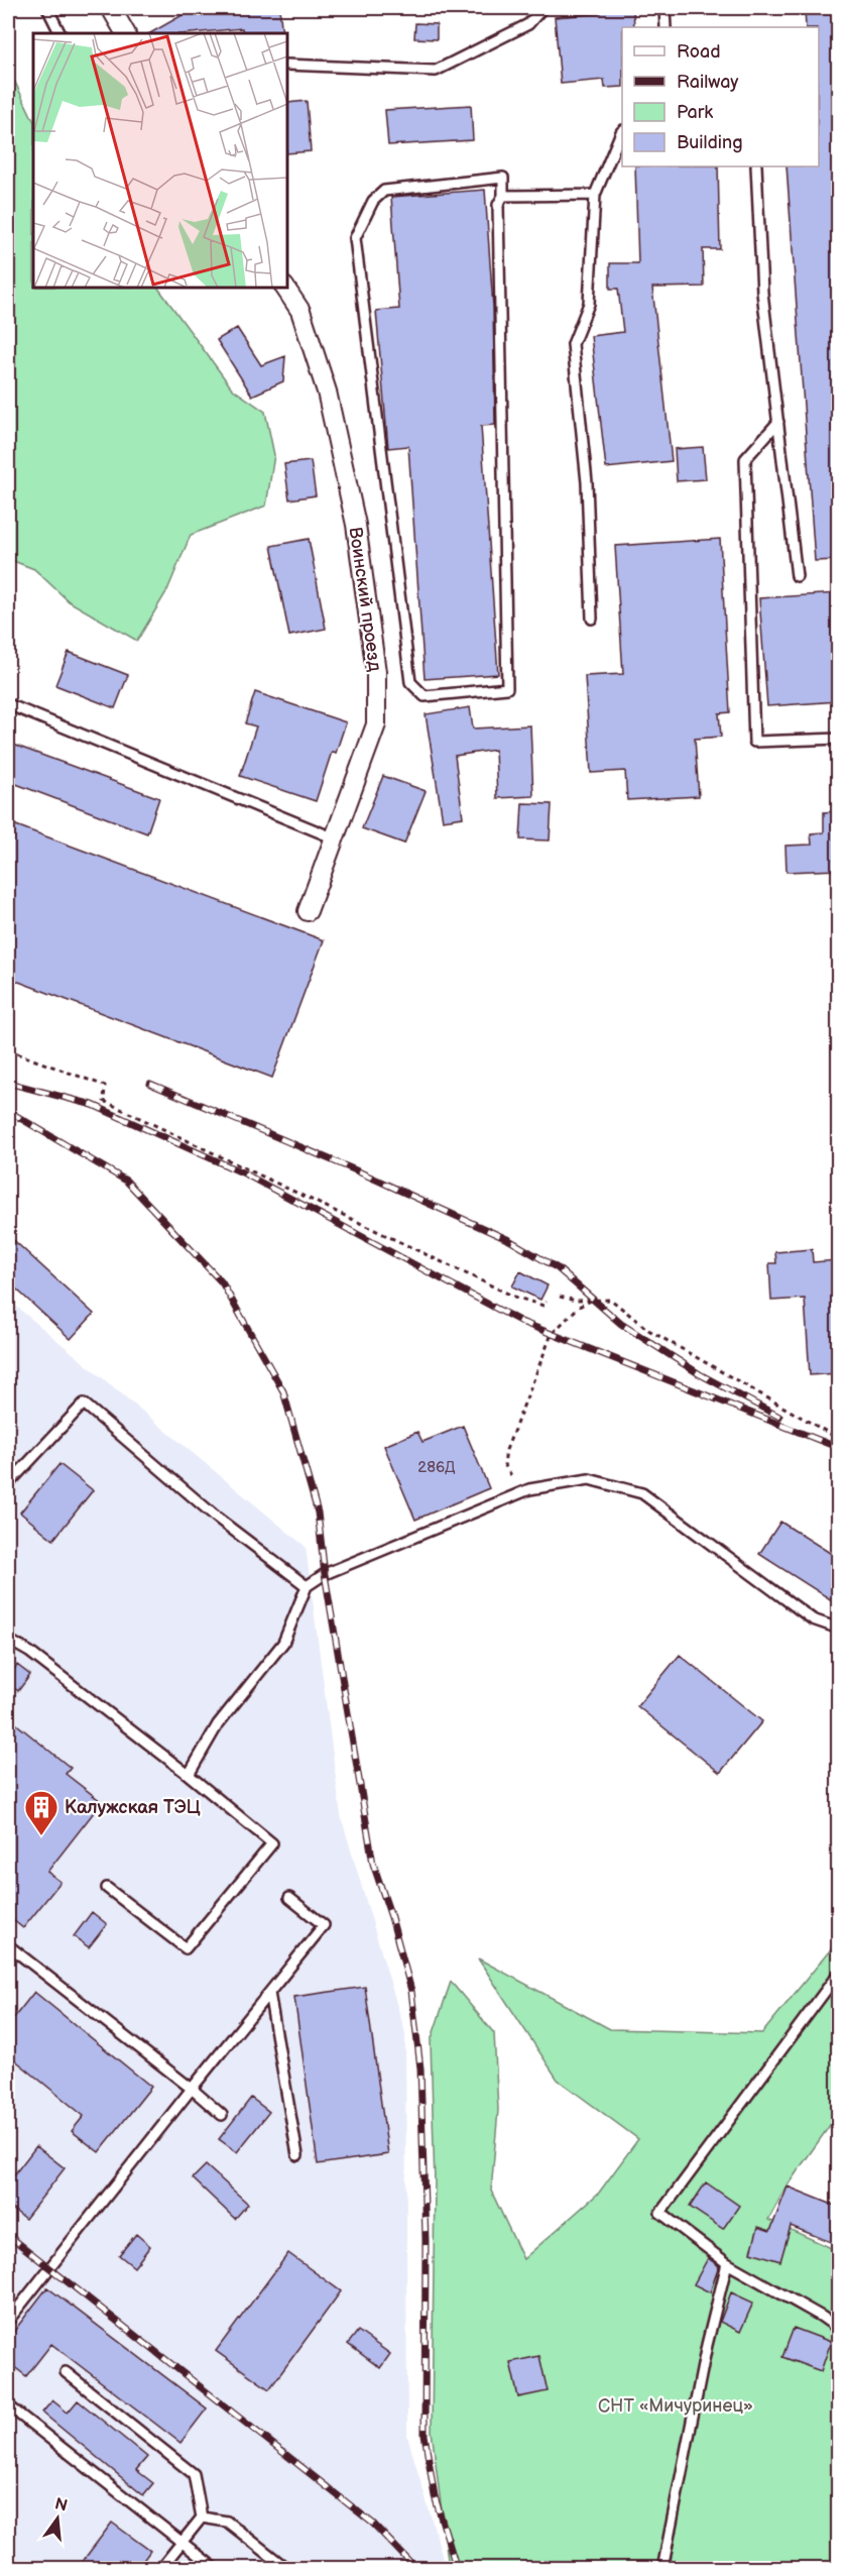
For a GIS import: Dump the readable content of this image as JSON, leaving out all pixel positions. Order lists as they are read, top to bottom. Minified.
{"streets":{"street":["Воинский проезд"]},"parks":["СНТ «Мичуринец»"],"places":{"building":["Калужская ТЭЦ"]},"house_numbers":["286Д"],"legend":["Road","Railway","Park","Building"],"north":"top"}
